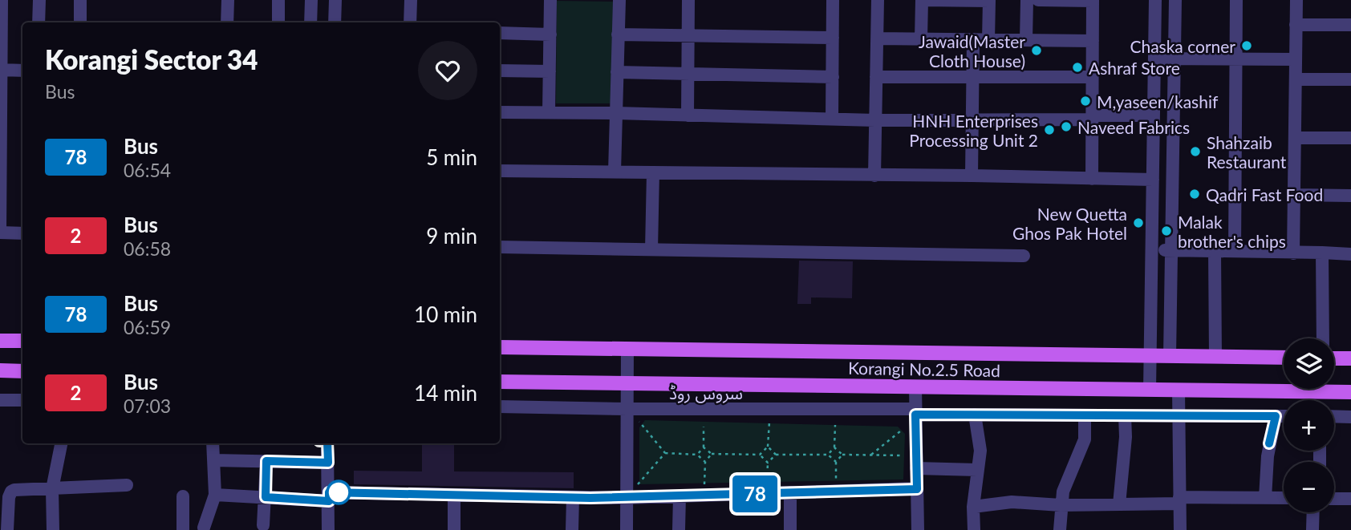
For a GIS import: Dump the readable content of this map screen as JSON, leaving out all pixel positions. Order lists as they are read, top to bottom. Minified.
{"streets":{"main road":["Korangi No.2.5 Road"],"street":["سروس روڈ"]},"places":["Chaska corner","Jawaid(Master Cloth House)","Ashraf Store","M,yaseen/kashif","Naveed Fabrics","HNH Enterprises Processing Unit 2","Shahzaib Restaurant","Qadri Fast Food","New Quetta Ghos Pak Hotel","Malak brother's chips"],"lines":["bus line 78"],"page":{"on_map":"78","heading":["Korangi Sector 34","Bus"],"list":[{"mark":"78","name":"Bus","note":"06:54","value":"5 min"},{"mark":"2","name":"Bus","note":"06:58","value":"9 min"},{"mark":"78","name":"Bus","note":"06:59","value":"10 min"},{"mark":"2","name":"Bus","note":"07:03","value":"14 min"}],"map_buttons":["+","−"]}}
